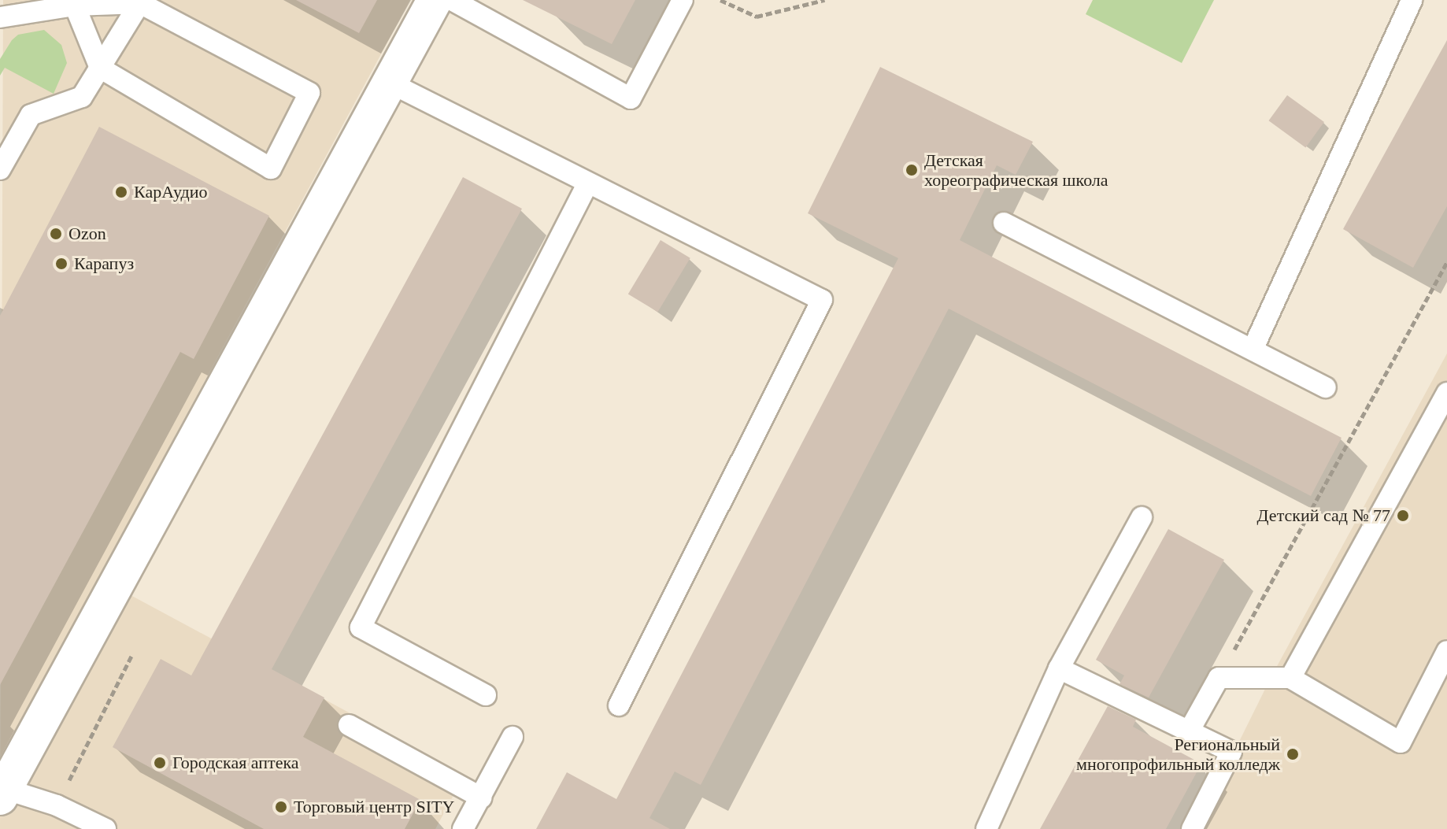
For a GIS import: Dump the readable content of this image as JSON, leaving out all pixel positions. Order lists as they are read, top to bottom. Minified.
{"places":["Детская хореографическая школа","КарАудио","Ozon","Карапуз","Детский сад № 77","Региональный многопрофильный колледж","Городская аптека","Торговый центр SITY"]}
